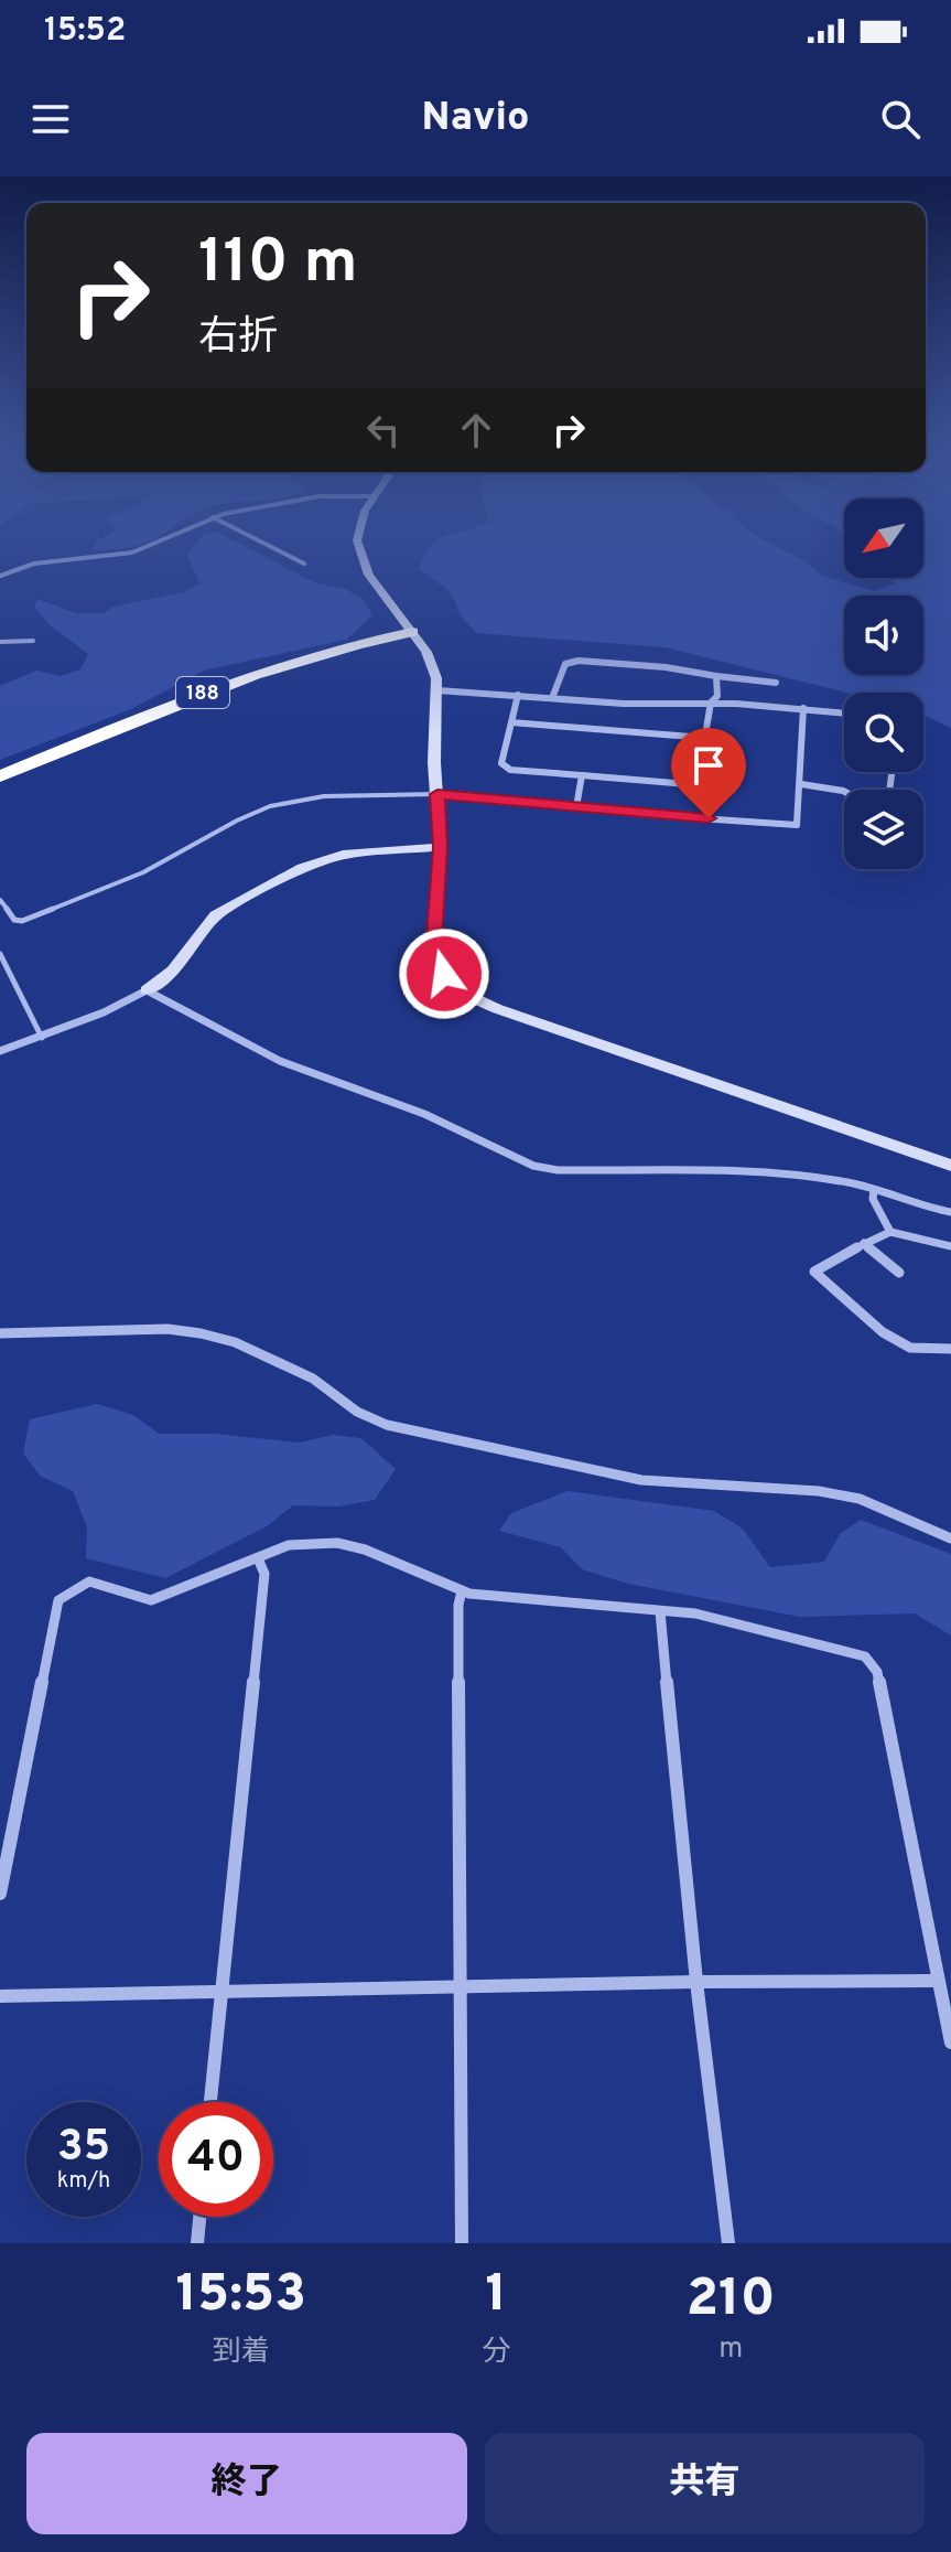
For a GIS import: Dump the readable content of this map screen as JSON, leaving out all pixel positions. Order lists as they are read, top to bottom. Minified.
{"streets":{"highway":["188"]},"north":"bottom left","page":{"status":"15:52","header":"Navio","turn":["110 m","右折"],"speed":"35 km/h","limit":"40","eta":["15:53","到着","1","分","210","m"],"buttons":["終了","共有"]}}
